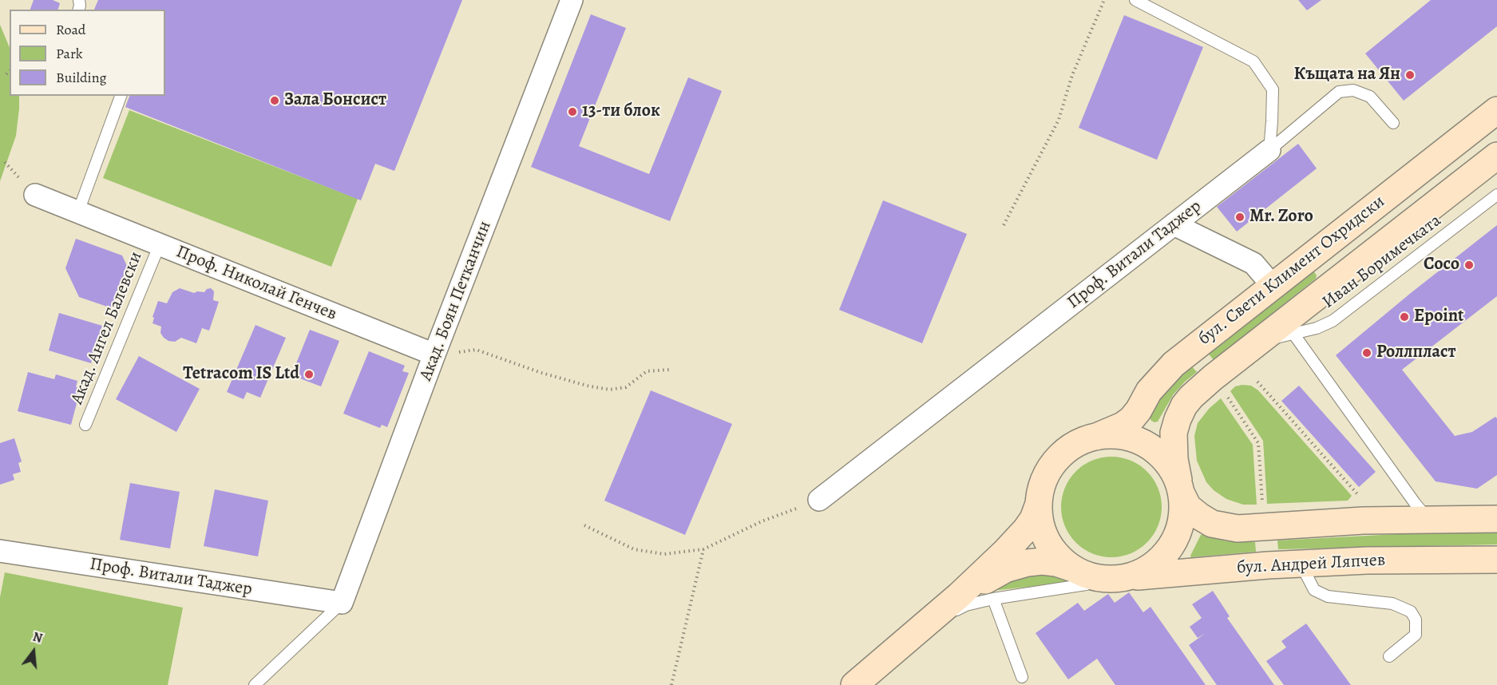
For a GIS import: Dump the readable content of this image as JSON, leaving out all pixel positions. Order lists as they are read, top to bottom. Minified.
{"streets":{"main road":["бул. Свети Климент Охридски","бул. Андрей Ляпчев"],"street":["Проф. Витали Таджер","Проф. Николай Генчев","Акад. Боян Петканчин"],"lane":["Иван Боримечката","Акад. Ангел Балевски"]},"crossings":[["Проф. Витали Таджер","Акад. Боян Петканчин"],["Иван Боримечката","бул. Свети Климент Охридски"],["бул. Свети Климент Охридски","бул. Андрей Ляпчев"],["Проф. Николай Генчев","Акад. Боян Петканчин"],["Проф. Николай Генчев","Акад. Ангел Балевски"]],"places":["Къщата на Ян","Зала Бонсист","13-ти блок","Mr. Zoro","Coco","Epoint","Роллпласт","Tetracom IS Ltd"],"legend":["Road","Park","Building"],"north":"top"}
